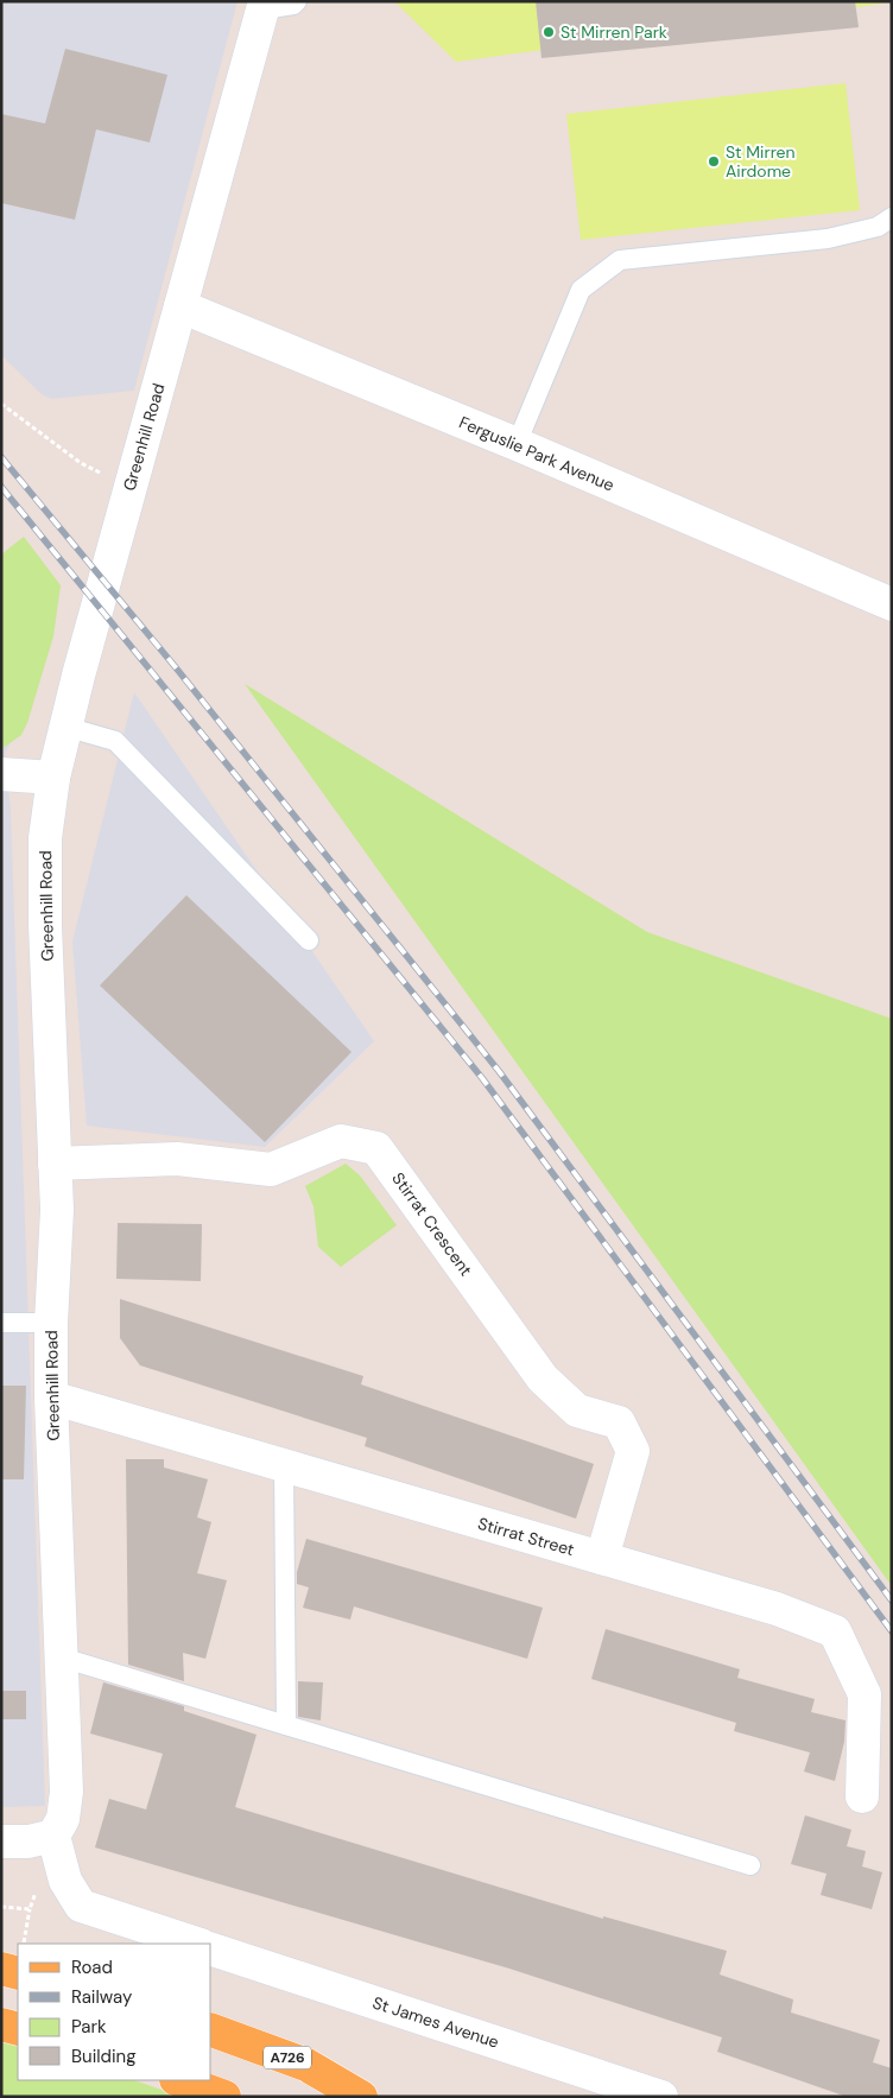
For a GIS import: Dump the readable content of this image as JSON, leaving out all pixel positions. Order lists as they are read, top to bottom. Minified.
{"streets":{"main road":["A726"],"street":["Greenhill Road","Ferguslie Park Avenue","Stirrat Crescent","Stirrat Street","St James Avenue"]},"crossings":[["Greenhill Road","Ferguslie Park Avenue"],["Greenhill Road","Stirrat Crescent"],["Greenhill Road","Stirrat Street"],["Stirrat Crescent","Stirrat Street"]],"places":["St Mirren Park","St Mirren Airdome"],"legend":["Road","Railway","Park","Building"]}
